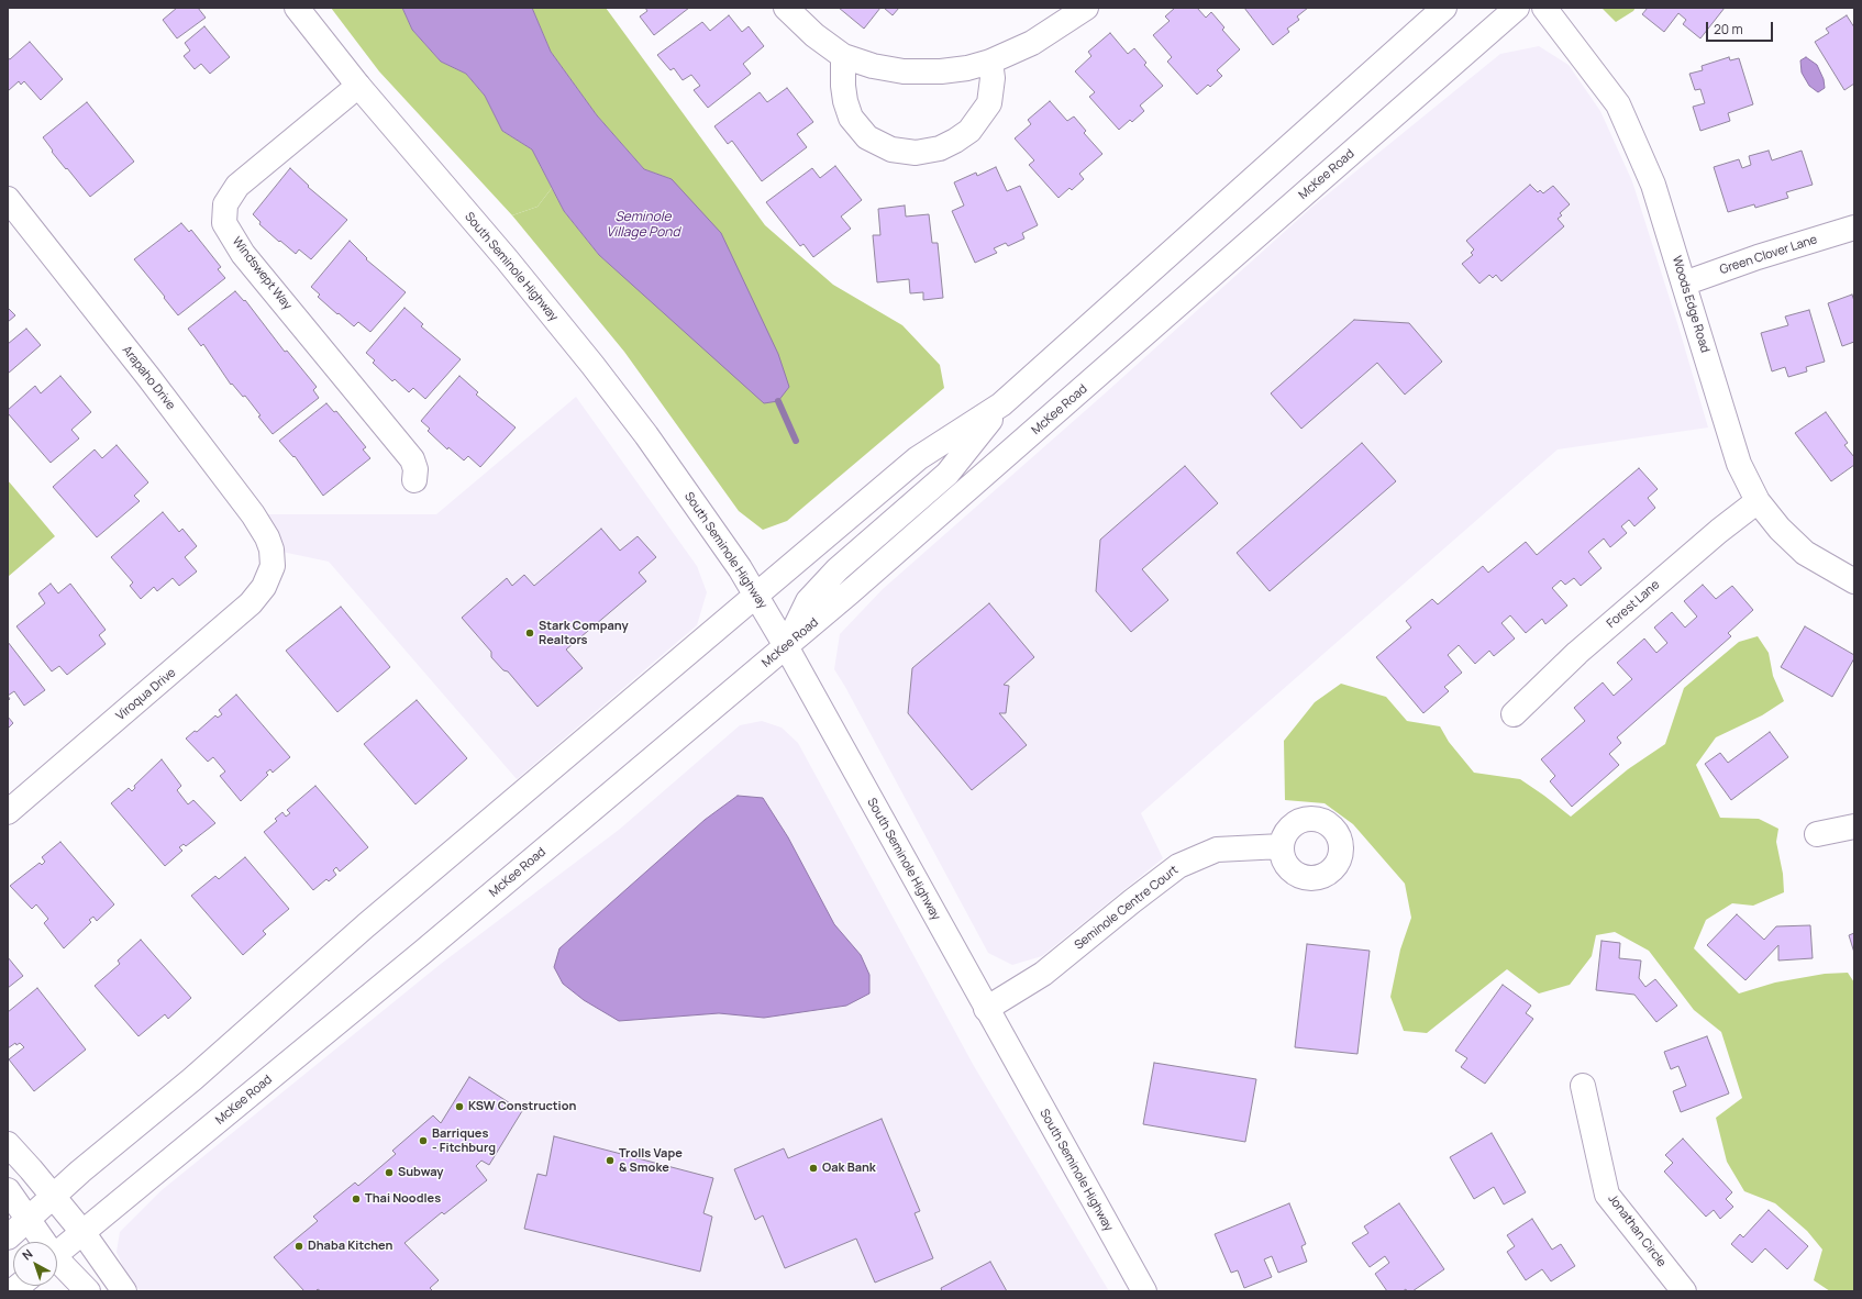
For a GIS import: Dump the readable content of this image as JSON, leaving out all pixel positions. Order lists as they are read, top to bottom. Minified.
{"streets":{"street":["McKee Road","Green Clover Lane","South Seminole Highway","Windswept Way","Woods Edge Road","Arapaho Drive","Forest Lane","Viroqua Drive","Seminole Centre Court","Jonathan Circle"]},"crossings":[["McKee Road","South Seminole Highway"],["Green Clover Lane","Woods Edge Road"],["South Seminole Highway","Windswept Way"],["South Seminole Highway","Seminole Centre Court"],["Woods Edge Road","Forest Lane"],["Arapaho Drive","Viroqua Drive"]],"water":["Seminole Village Pond"],"places":["Stark Company Realtors","KSW Construction","Barriques - Fitchburg","Trolls Vape & Smoke","Oak Bank","Subway","Thai Noodles","Dhaba Kitchen"],"scale_bar":"20 m","north":"top left"}
